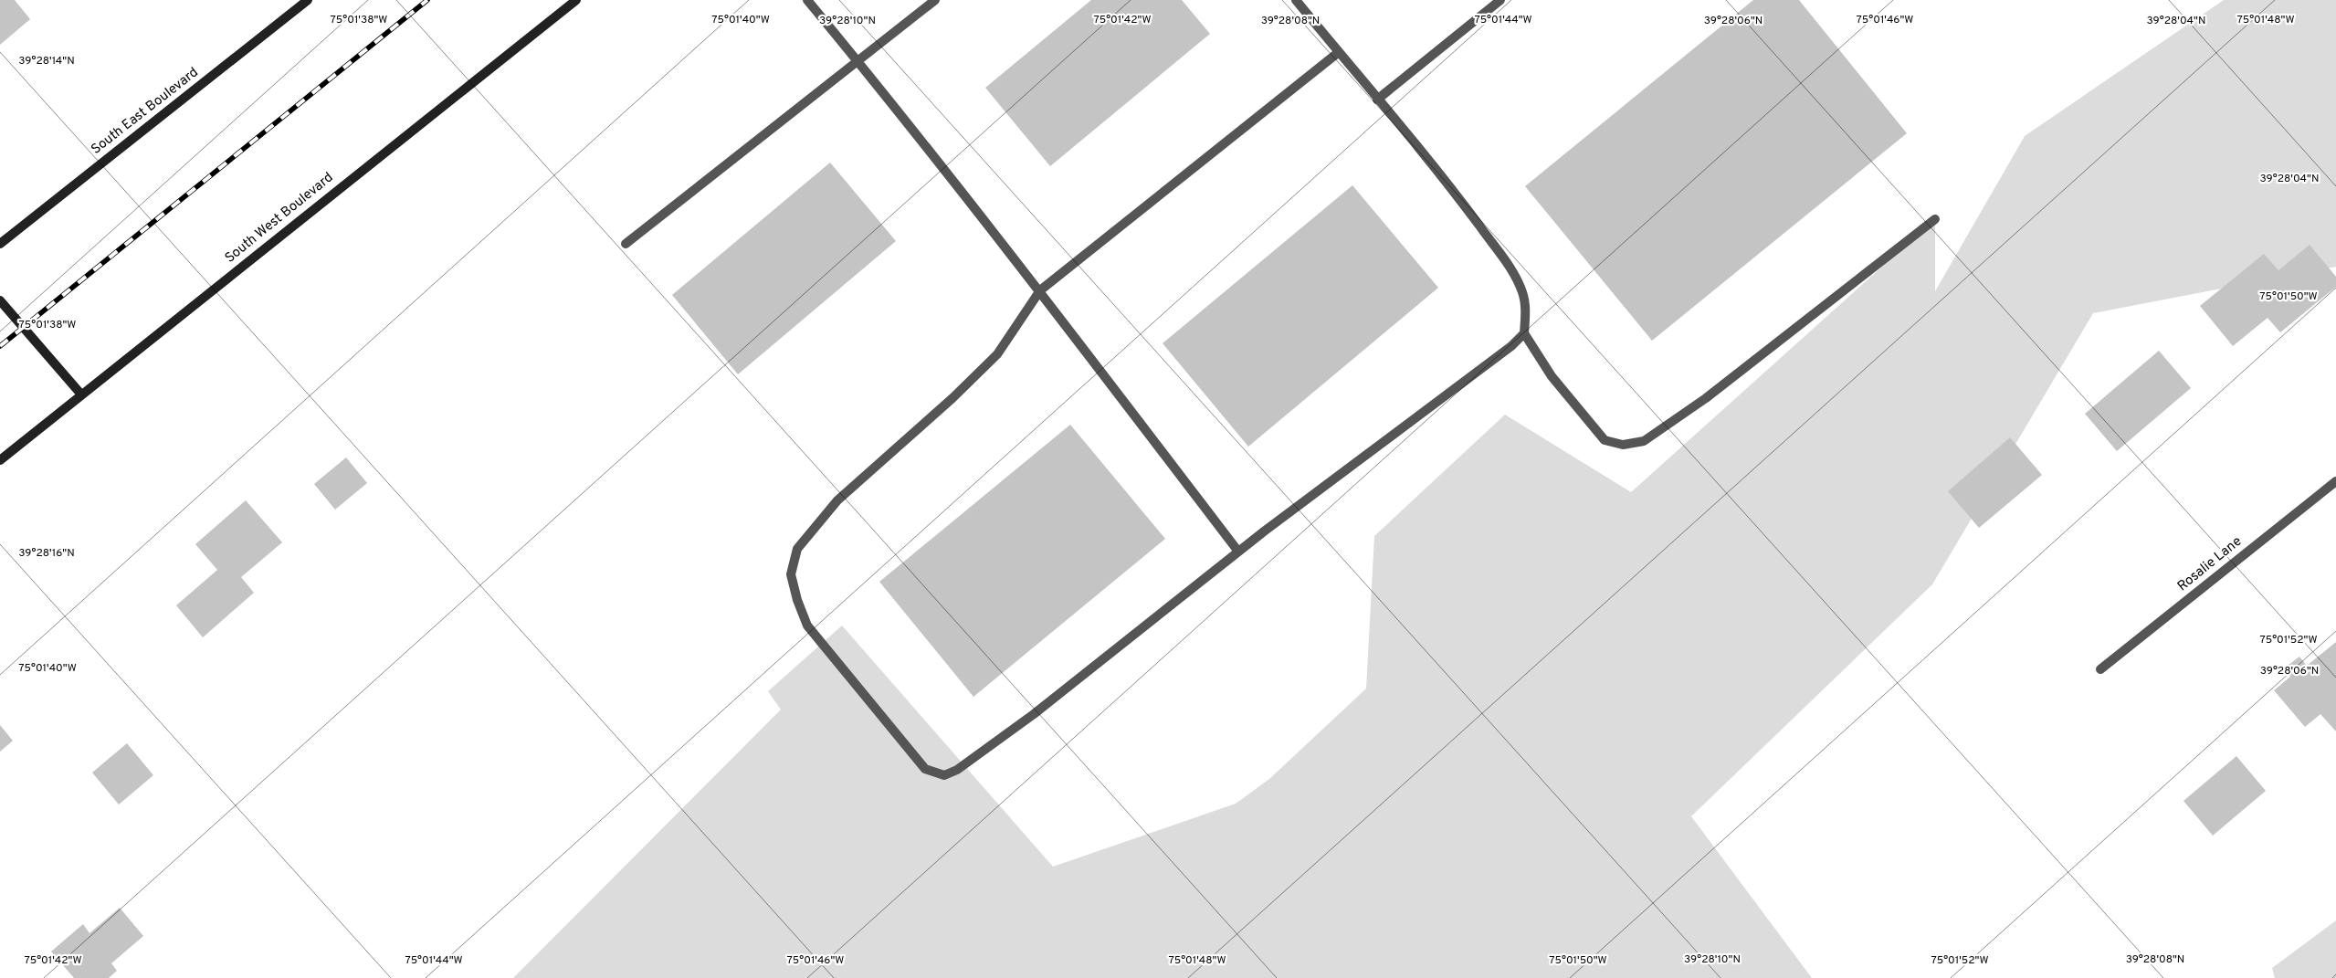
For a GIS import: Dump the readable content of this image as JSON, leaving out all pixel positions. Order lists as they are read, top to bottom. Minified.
{"streets":{"main road":["South East Boulevard","South West Boulevard"],"street":["Rosalie Lane"]},"coordinates":["75°01'38\"W","75°01'40\"W","75°01'46\"W","75°01'48\"W","75°01'42\"W","75°01'44\"W","39°28'10\"N","39°28'08\"N","39°28'06\"N","39°28'04\"N","39°28'14\"N","75°01'50\"W","39°28'16\"N","75°01'52\"W"]}
